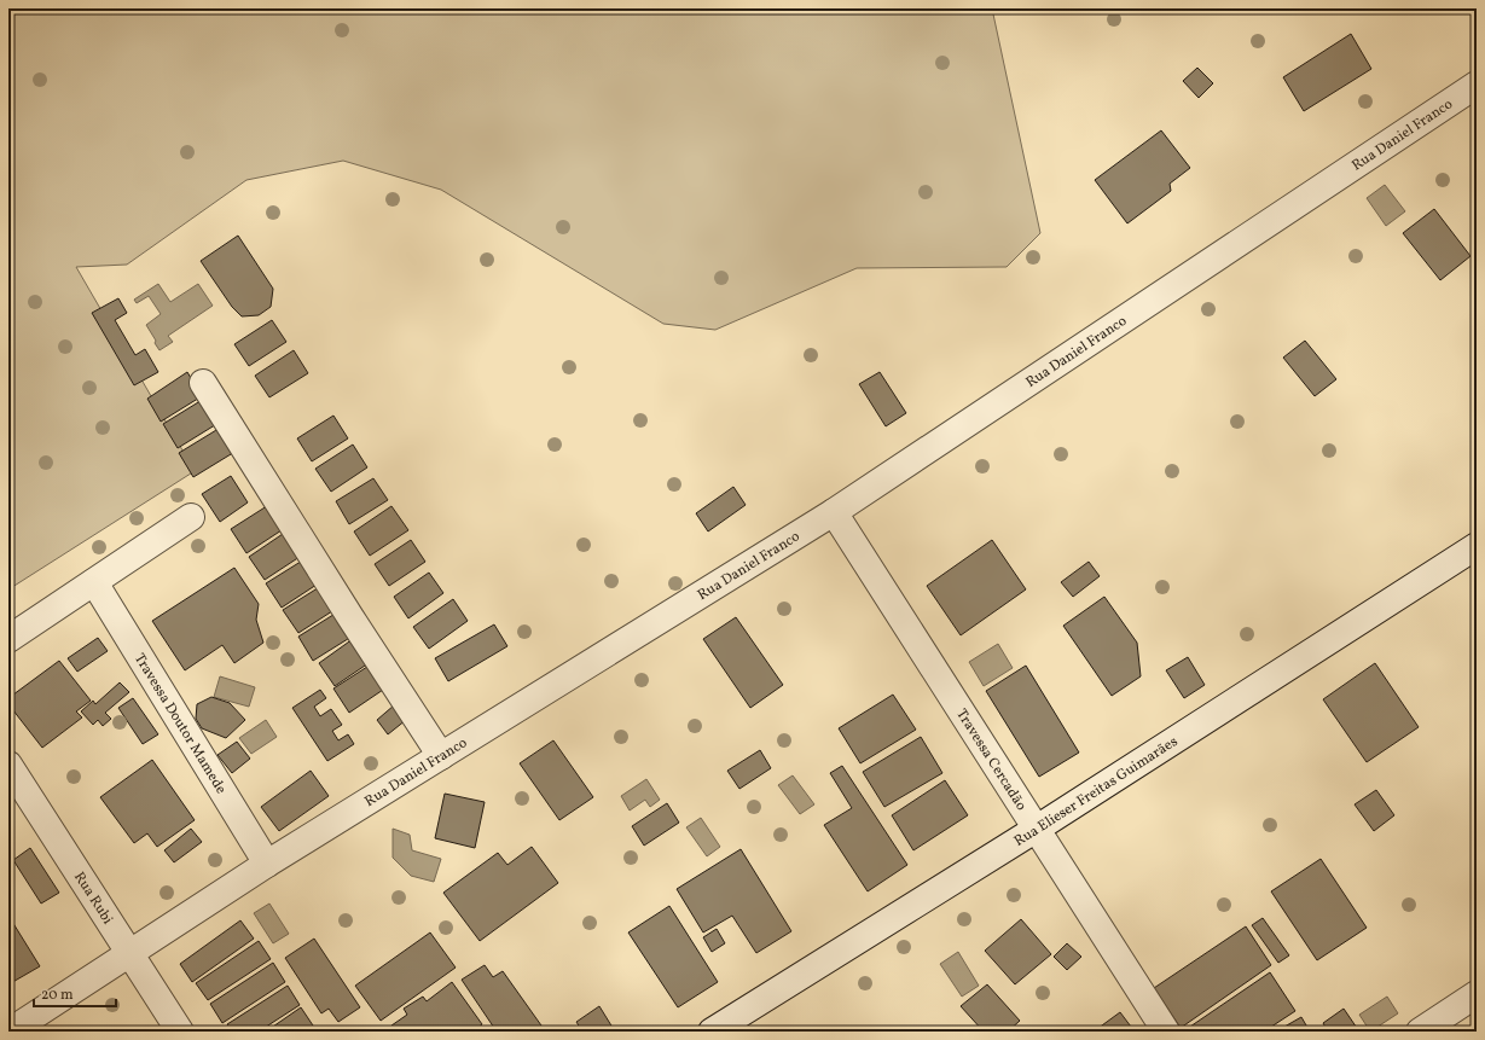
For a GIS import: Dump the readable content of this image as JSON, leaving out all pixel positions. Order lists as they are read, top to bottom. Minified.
{"streets":{"street":["Rua Daniel Franco","Travessa Doutor Mamede","Travessa Cercadão","Rua Elieser Freitas Guimarães","Rua Rubi"]},"crossings":[["Rua Daniel Franco","Travessa Doutor Mamede"],["Rua Daniel Franco","Travessa Cercadão"],["Rua Daniel Franco","Rua Rubi"],["Travessa Cercadão","Rua Elieser Freitas Guimarães"]],"scale_bar":"20 m"}
